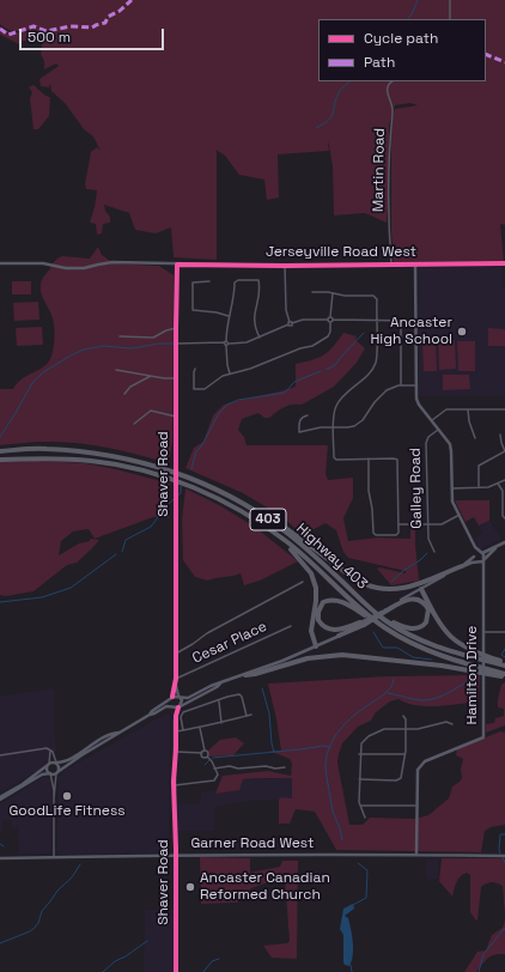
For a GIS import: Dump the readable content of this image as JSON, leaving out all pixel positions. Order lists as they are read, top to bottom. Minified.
{"streets":{"highway":["403","Highway 403"],"main road":["Jerseyville Road West","Shaver Road","Hamilton Drive","Garner Road West"],"street":["Martin Road","Galley Road","Cesar Place"]},"crossings":[["Martin Road","Jerseyville Road West"],["Jerseyville Road West","Shaver Road"],["Shaver Road","Cesar Place"],["Shaver Road","Garner Road West"],["Hamilton Drive","Garner Road West"]],"places":["Ancaster High School","GoodLife Fitness","Ancaster Canadian Reformed Church"],"legend":["Cycle path","Path"],"scale_bar":"500 m"}
